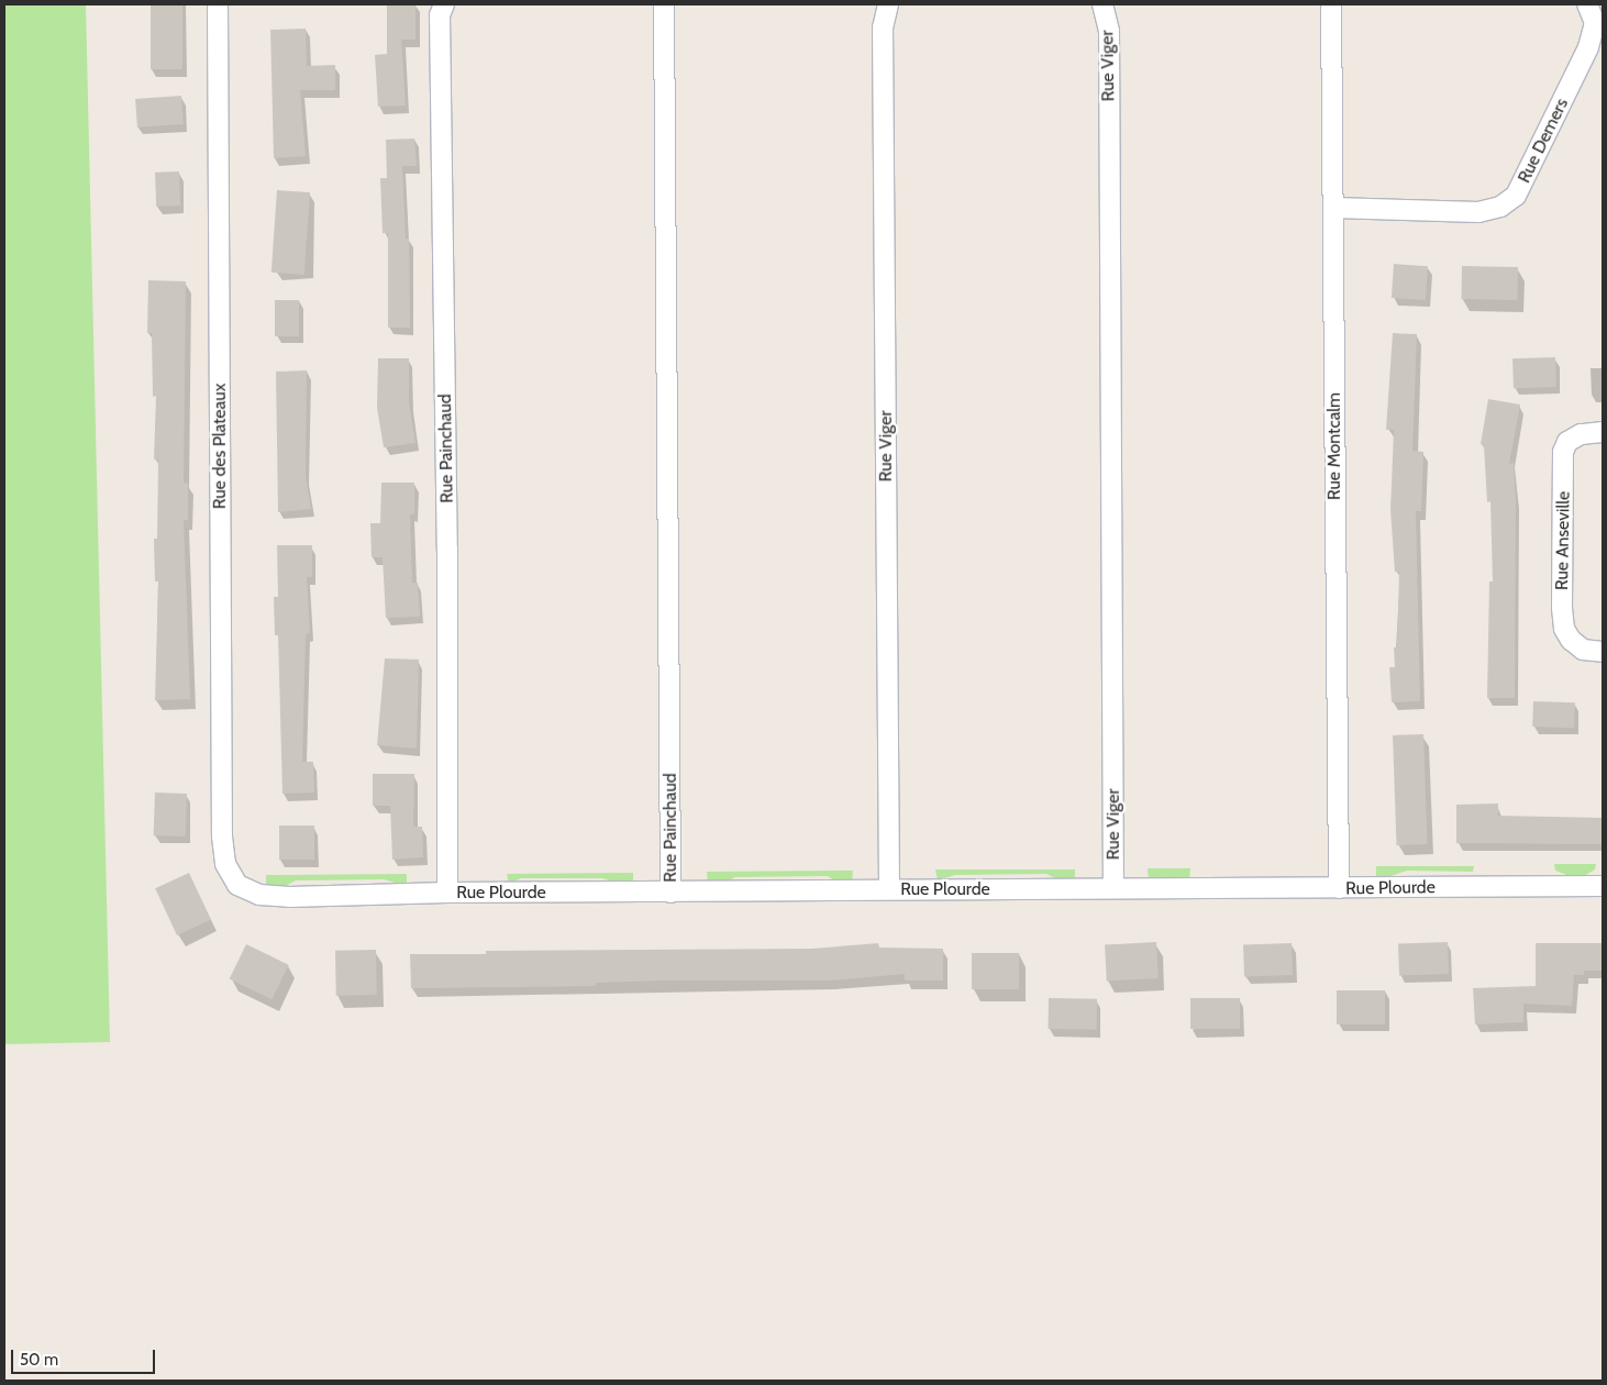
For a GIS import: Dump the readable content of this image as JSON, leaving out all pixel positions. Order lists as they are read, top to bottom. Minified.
{"streets":{"street":["Rue Viger","Rue Demers","Rue des Plateaux","Rue Montcalm","Rue Painchaud","Rue Anseville","Rue Plourde"]},"crossings":[["Rue Viger","Rue Plourde"],["Rue Demers","Rue Montcalm"],["Rue des Plateaux","Rue Plourde"],["Rue Montcalm","Rue Plourde"],["Rue Painchaud","Rue Plourde"]],"scale_bar":"50 m"}
